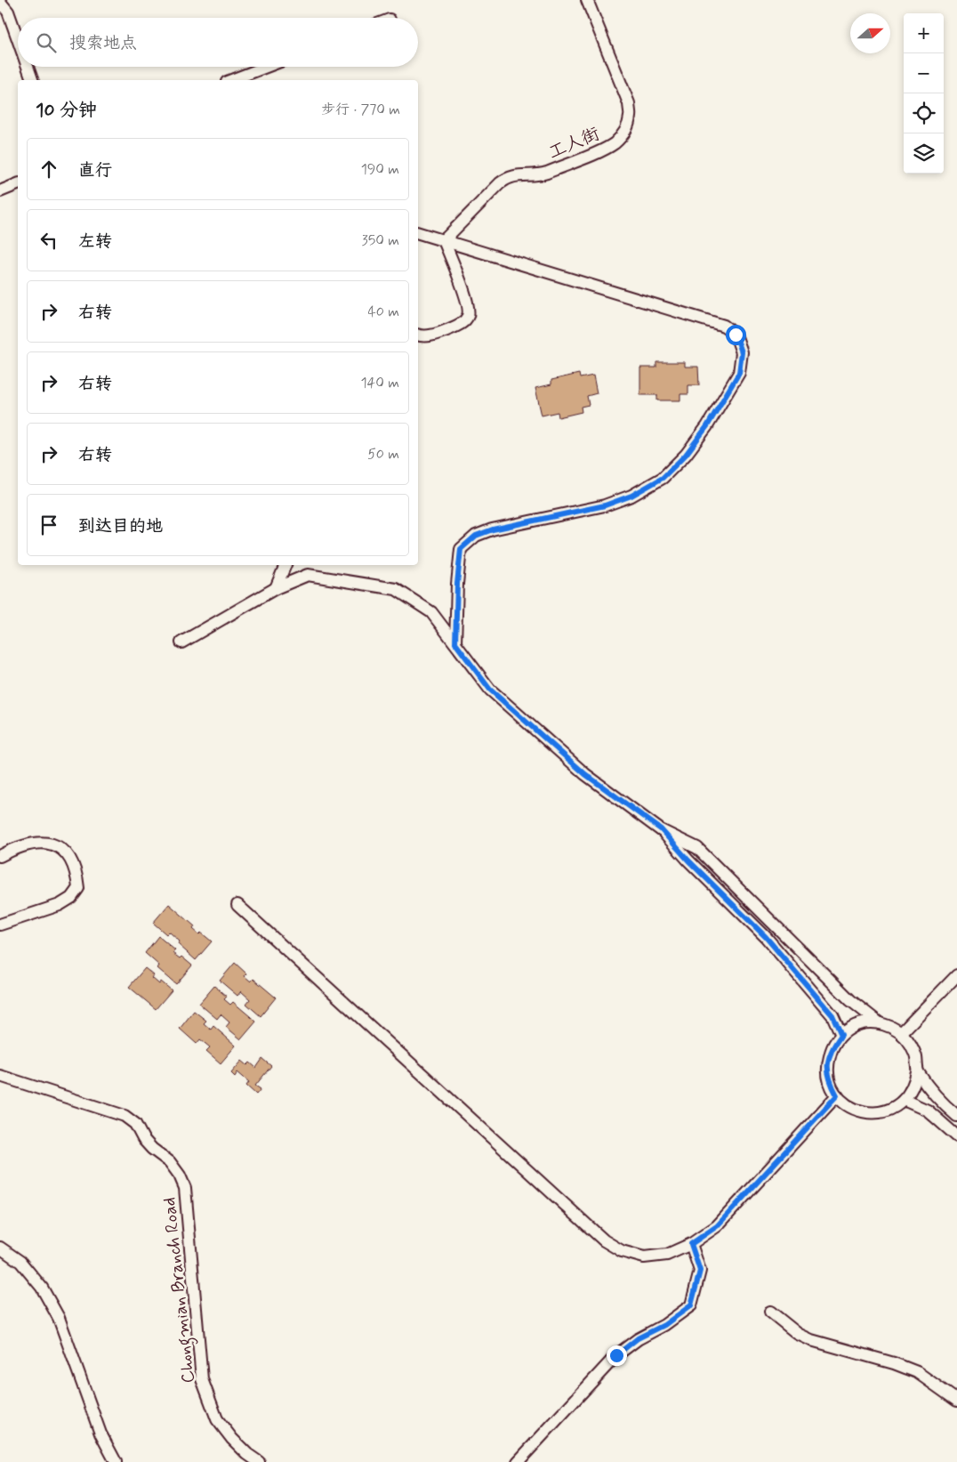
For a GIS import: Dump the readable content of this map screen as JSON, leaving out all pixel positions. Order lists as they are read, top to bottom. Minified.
{"streets":{"street":["工人街","Chongmian Branch Road"]},"north":"right","page":{"map_buttons":["+","−"],"search":"搜索地点","heading":["10 分钟","步行 · 770 m"],"list":[["直行","190 m"],["左转","350 m"],["右转","40 m"],["右转","140 m"],["右转","50 m"],"到达目的地"]}}
